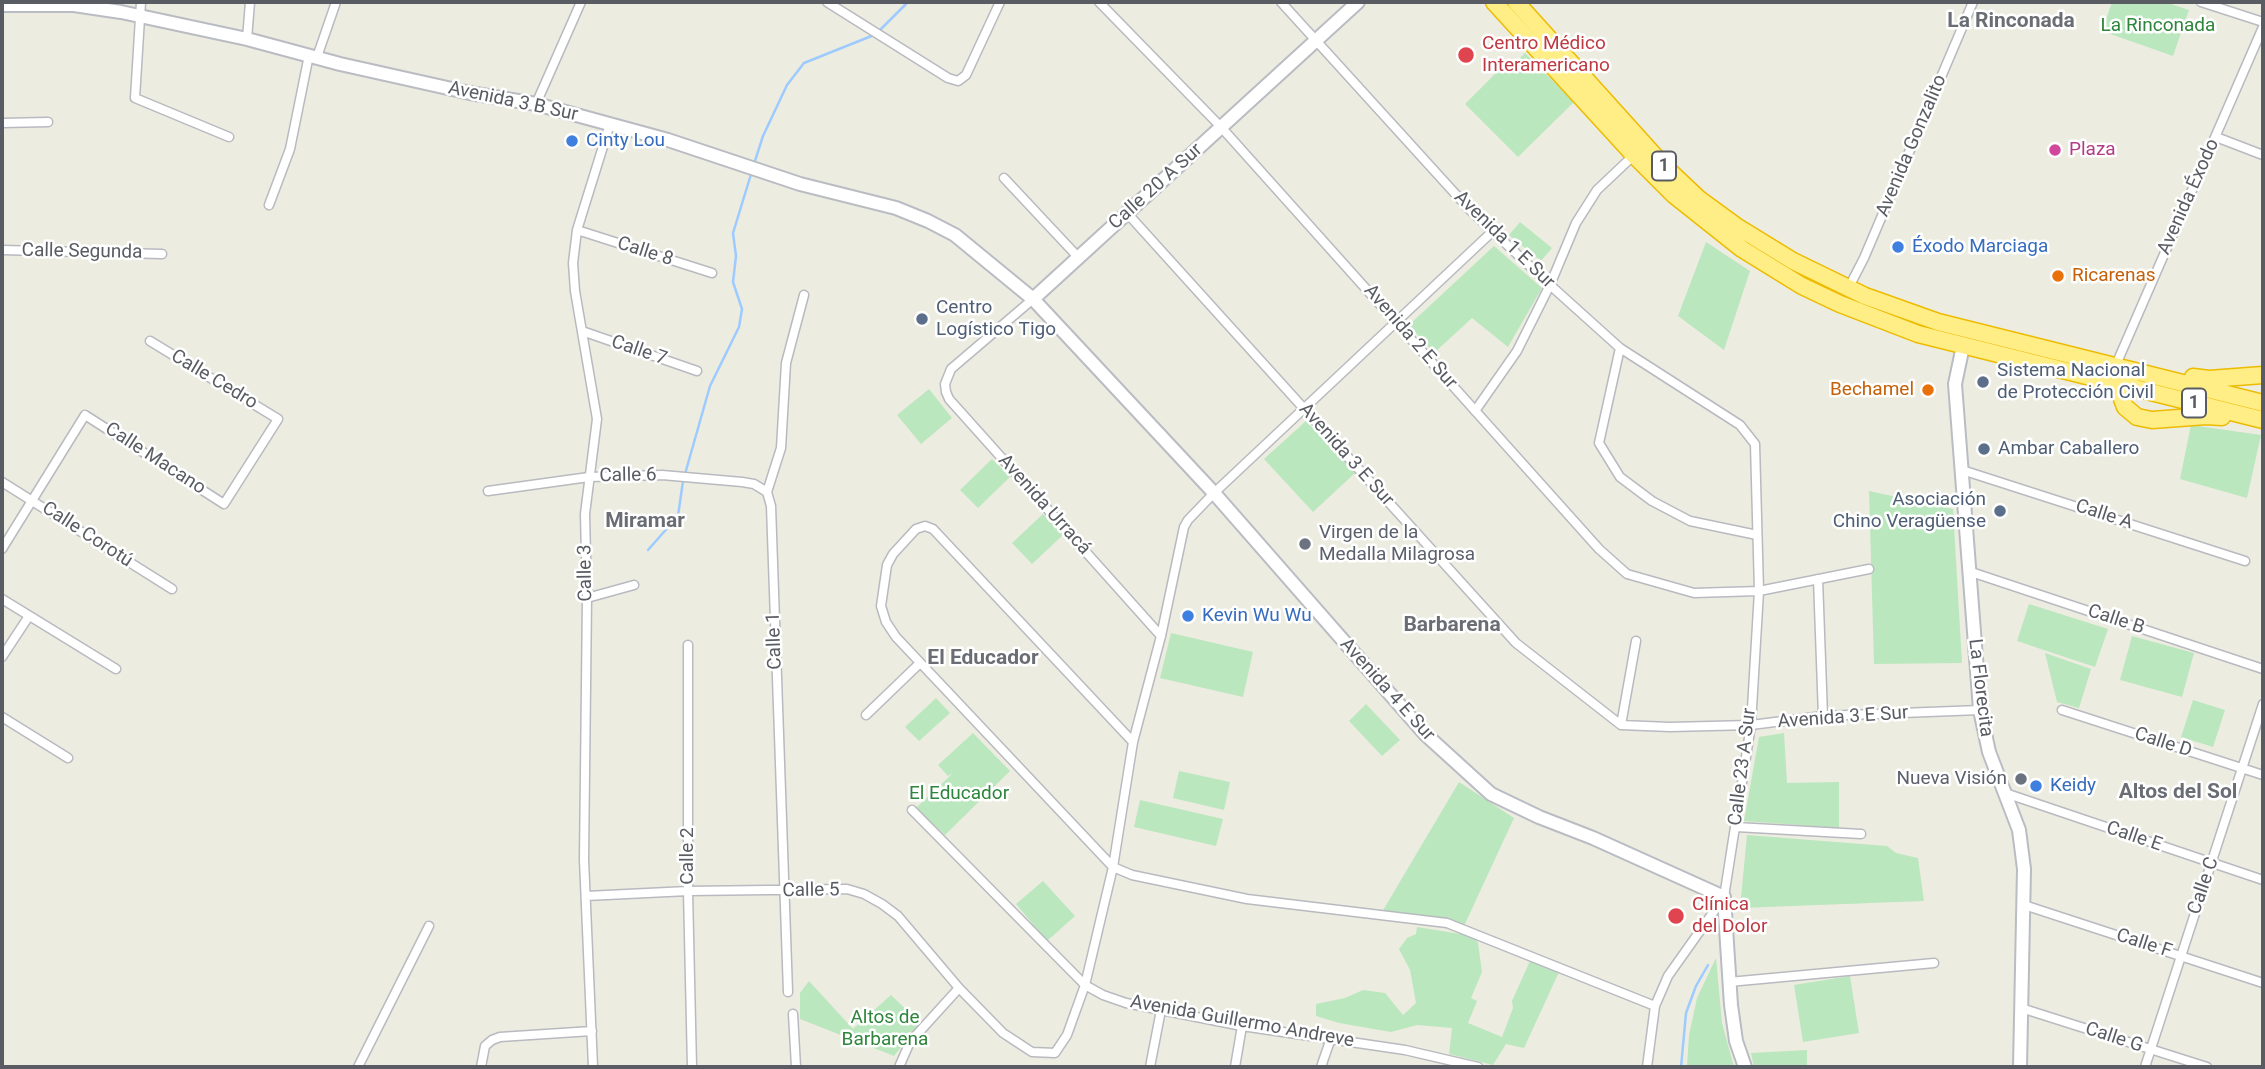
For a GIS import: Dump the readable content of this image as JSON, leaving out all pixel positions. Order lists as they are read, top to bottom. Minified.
{"streets":{"highway":["1"],"street":["Avenida 3 B Sur","Avenida Gonzalito","Calle 20 A Sur","Avenida Éxodo","Avenida 1 E Sur","Calle Segunda","Calle 8","Avenida 2 E Sur","Calle 7","Calle Cedro","Avenida 3 E Sur","Calle Macano","Calle 6","Avenida Urracá","Calle A","Calle Corotú","Calle 3","Calle B","Calle 1","La Florecita","Avenida 4 E Sur","Calle D","Calle 23 A Sur","Calle E","Calle 2","Calle C","Calle 5","Calle F","Avenida Guillermo Andreve","Calle G"]},"crossings":[["Avenida 3 B Sur","Calle 20 A Sur"],["Avenida 3 B Sur","Calle 3"],["Avenida 3 B Sur","Avenida 4 E Sur"],["Avenida Gonzalito","1"],["1","Avenida Éxodo"],["1","La Florecita"],["Calle 20 A Sur","Avenida 1 E Sur"],["Calle 20 A Sur","Avenida 2 E Sur"],["Calle 20 A Sur","Avenida 3 E Sur"],["Calle 20 A Sur","Avenida Urracá"],["Calle 20 A Sur","Avenida 4 E Sur"],["Avenida 1 E Sur","Calle 23 A Sur"],["Calle 8","Calle 3"],["Avenida 2 E Sur","Calle 23 A Sur"],["Calle 7","Calle 3"],["Calle Cedro","Calle Macano"],["Avenida 3 E Sur","La Florecita"],["Avenida 3 E Sur","Calle 23 A Sur"],["Calle Macano","Calle Corotú"],["Calle 6","Calle 3"],["Calle 6","Calle 1"],["Calle A","La Florecita"],["Calle 3","Calle 5"],["Calle B","La Florecita"],["Calle 1","Calle 5"],["La Florecita","Calle E"],["La Florecita","Calle F"],["La Florecita","Calle G"],["Avenida 4 E Sur","Calle 23 A Sur"],["Calle D","Calle C"],["Calle E","Calle C"],["Calle 2","Calle 5"],["Calle C","Calle F"],["Calle C","Calle G"],["Calle 5","Avenida Guillermo Andreve"]],"districts":["La Rinconada","Miramar","Barbarena","El Educador","Altos del Sol"],"parks":["La Rinconada","El Educador","Altos de Barbarena"],"places":["Centro Médico Interamericano","Cinty Lou","Plaza","Éxodo Marciaga","Ricarenas","Centro Logístico Tigo","Sistema Nacional de Protección Civil","Bechamel","Ambar Caballero","Asociación Chino Veragüense","Virgen de la Medalla Milagrosa","Kevin Wu Wu","Nueva Visión","Keidy","Clínica del Dolor"]}
